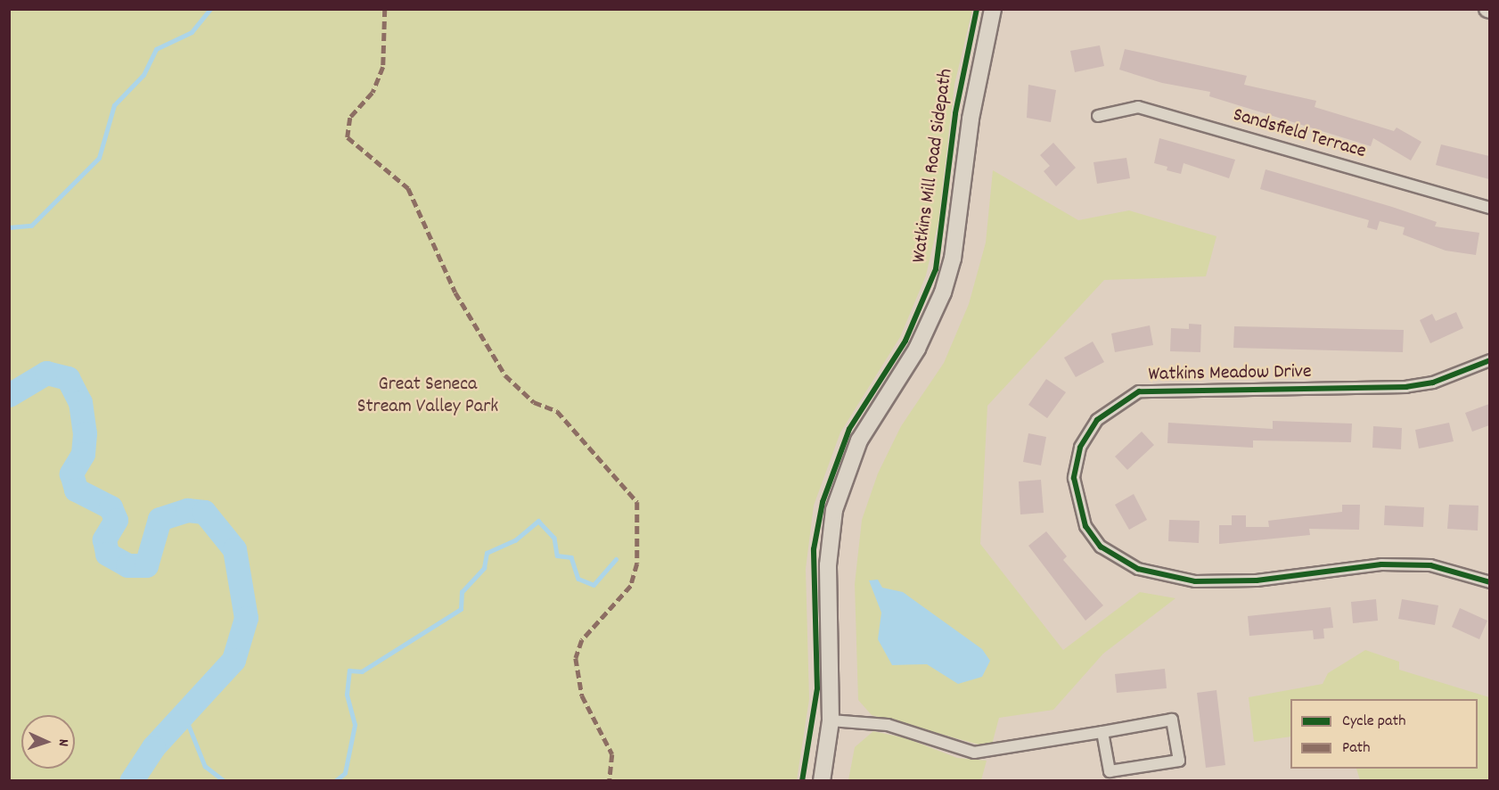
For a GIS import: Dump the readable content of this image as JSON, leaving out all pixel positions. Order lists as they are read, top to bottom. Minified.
{"streets":{"street":["Sandsfield Terrace","Watkins Meadow Drive"],"cycle path":["Watkins Mill Road Sidepath"]},"parks":["Great Seneca Stream Valley Park"],"legend":["Cycle path","Path"],"north":"right"}
